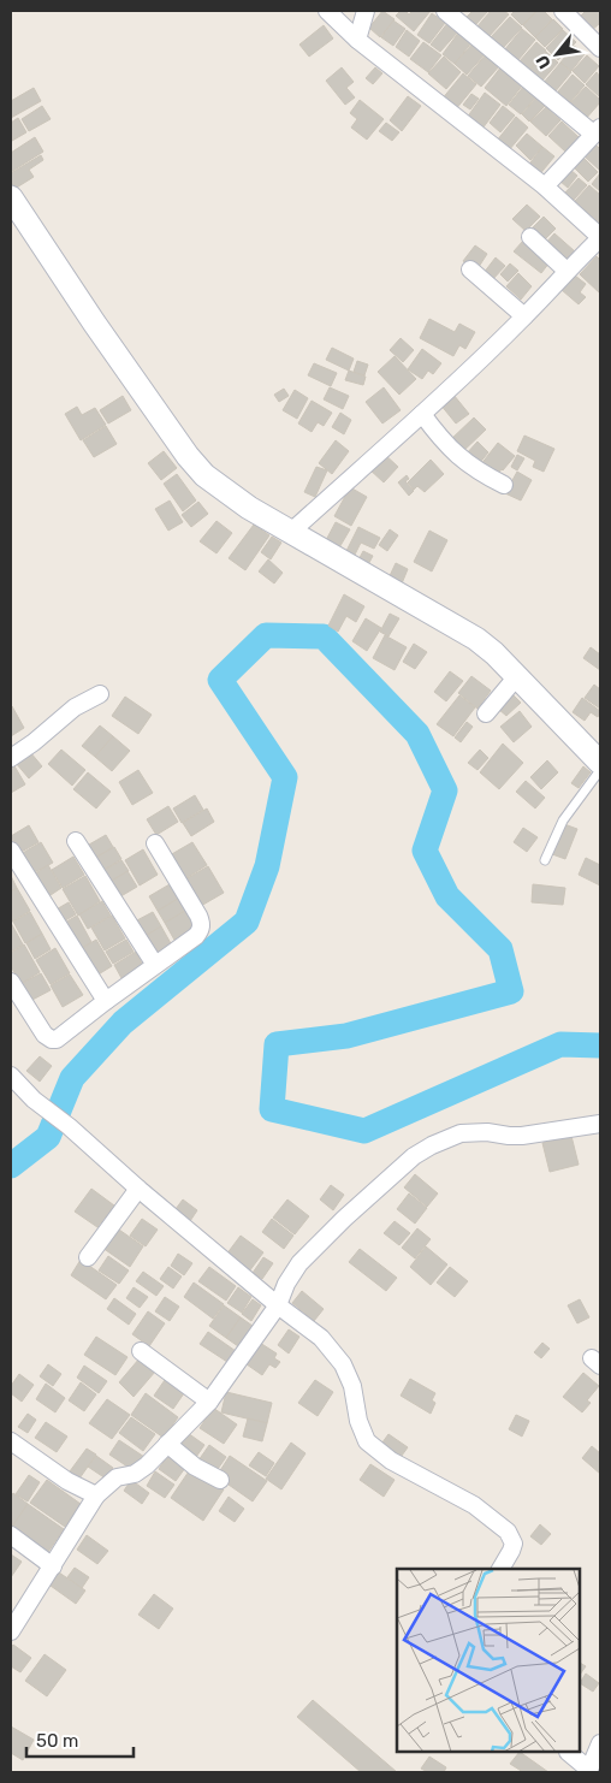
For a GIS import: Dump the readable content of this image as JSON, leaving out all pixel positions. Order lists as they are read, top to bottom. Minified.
{"scale_bar":"50 m","north":"bottom left"}
